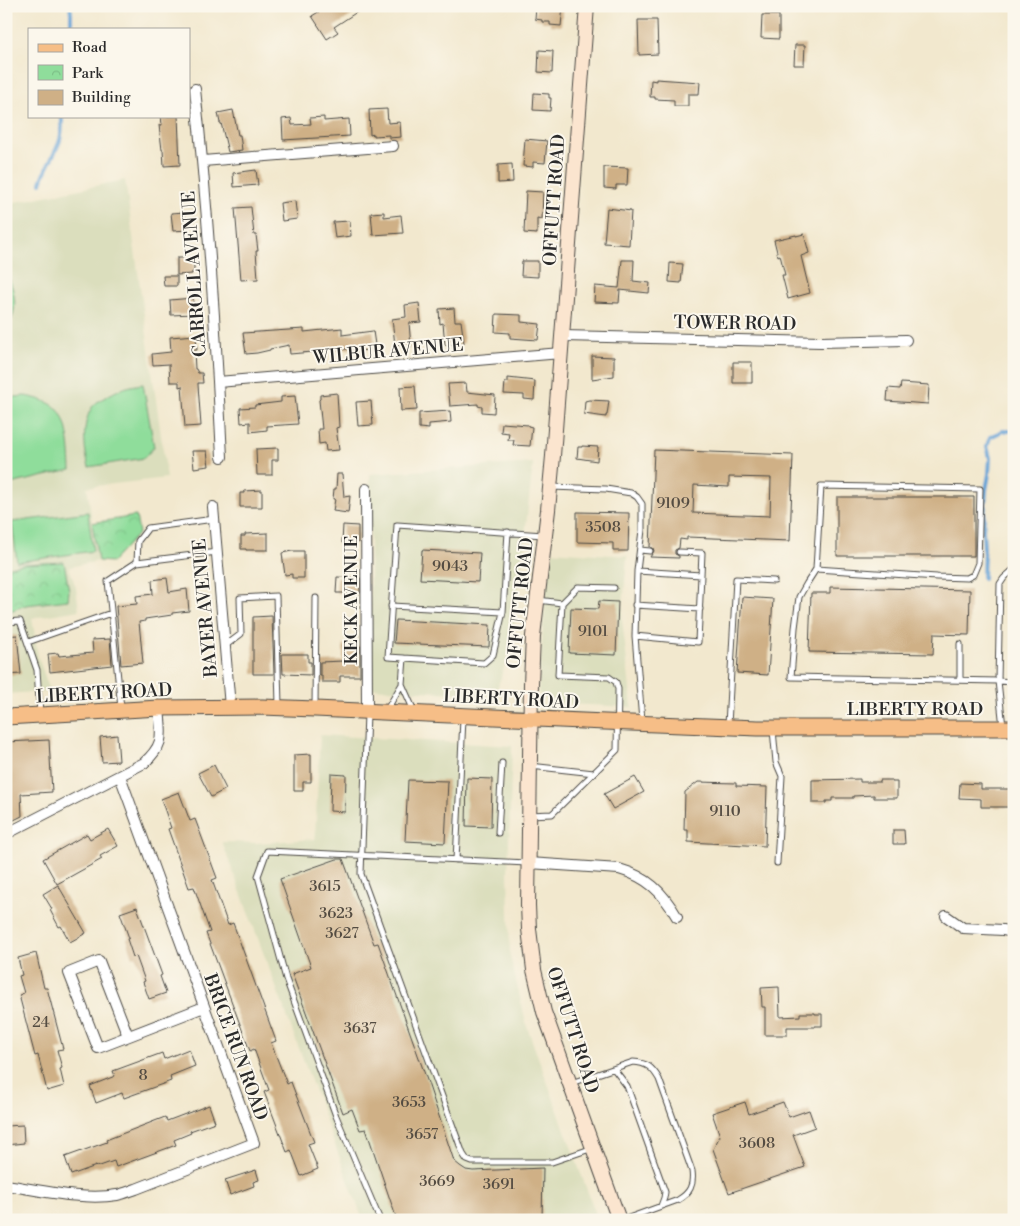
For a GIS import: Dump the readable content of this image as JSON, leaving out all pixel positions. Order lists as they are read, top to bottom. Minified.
{"streets":{"main road":["LIBERTY ROAD"],"street":["OFFUTT ROAD","CARROLL AVENUE","TOWER ROAD","WILBUR AVENUE","KECK AVENUE","BAYER AVENUE","BRICE RUN ROAD"]},"crossings":[["OFFUTT ROAD","TOWER ROAD"],["OFFUTT ROAD","WILBUR AVENUE"],["OFFUTT ROAD","LIBERTY ROAD"],["CARROLL AVENUE","WILBUR AVENUE"],["KECK AVENUE","LIBERTY ROAD"],["BAYER AVENUE","LIBERTY ROAD"]],"house_numbers":["9109","3508","9043","9101","9110","3615","3623","3627","24","3637","8","3653","3657","3608","3669","3691"],"legend":["Road","Park","Building"]}
